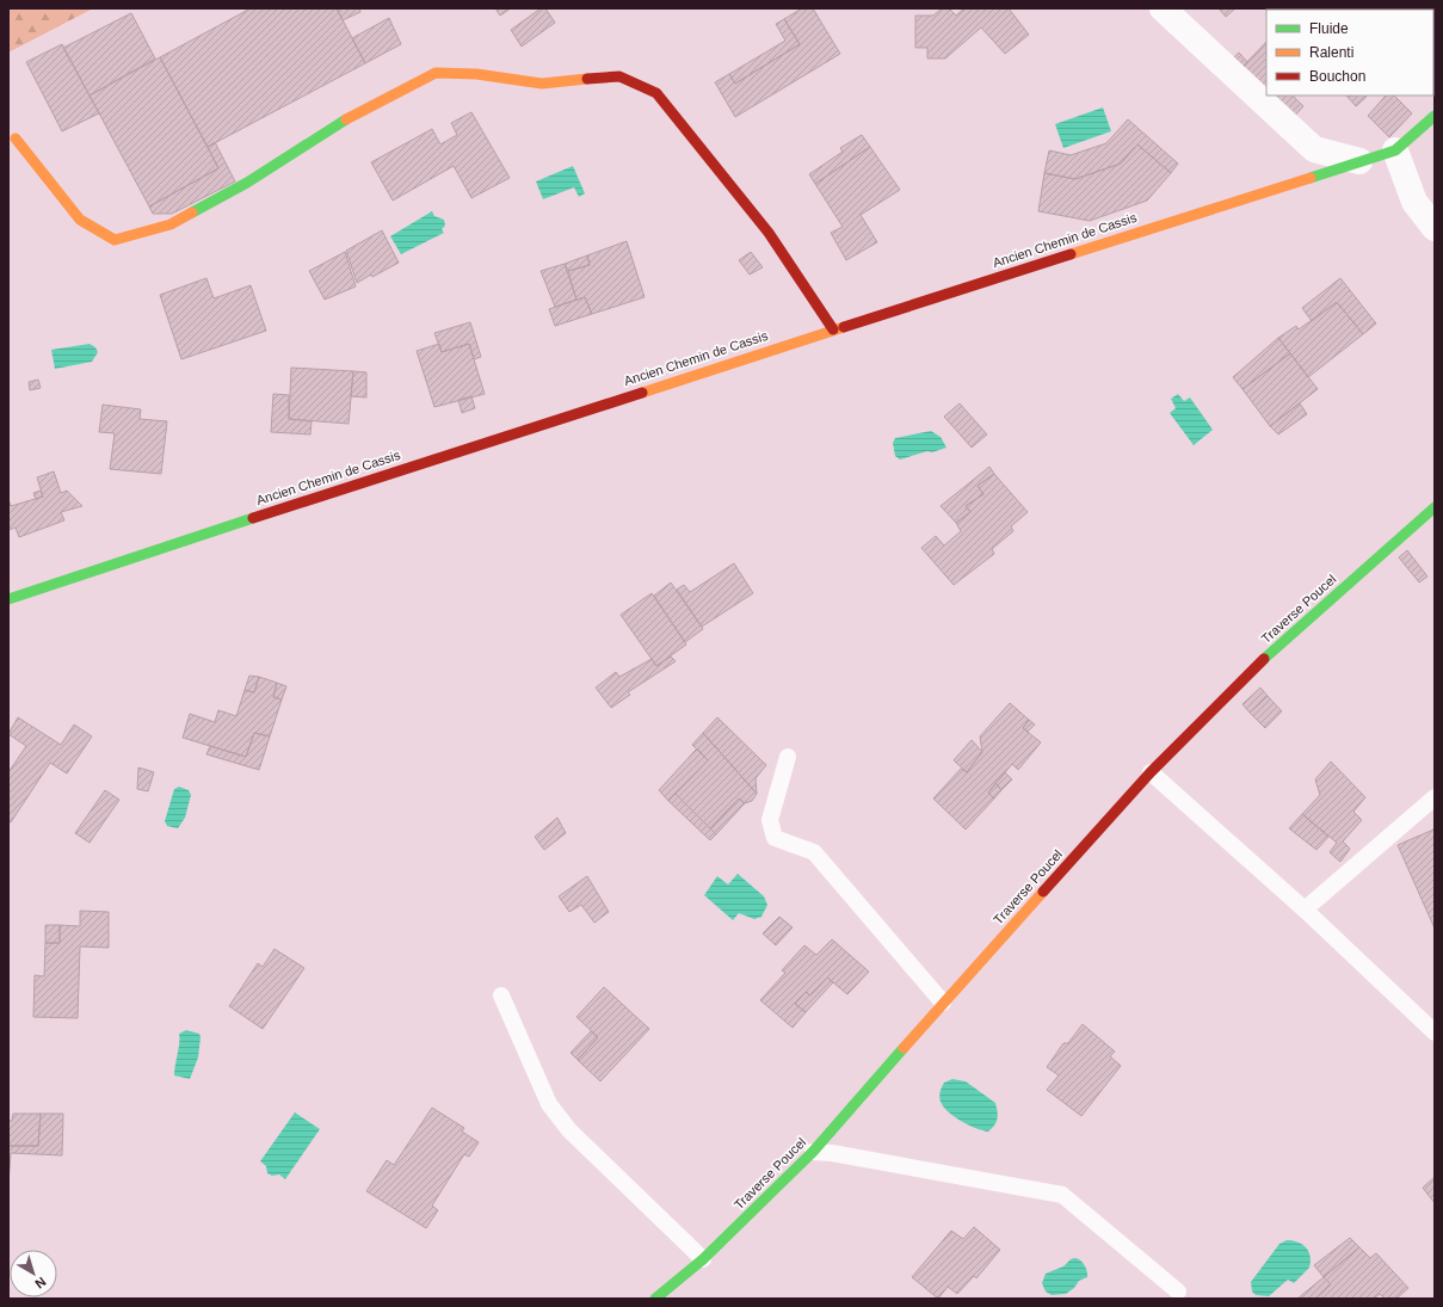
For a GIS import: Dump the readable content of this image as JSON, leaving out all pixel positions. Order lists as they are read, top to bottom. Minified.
{"streets":{"street":["Ancien Chemin de Cassis","Traverse Poucel"]},"legend":["Fluide","Ralenti","Bouchon"],"north":"bottom right"}
